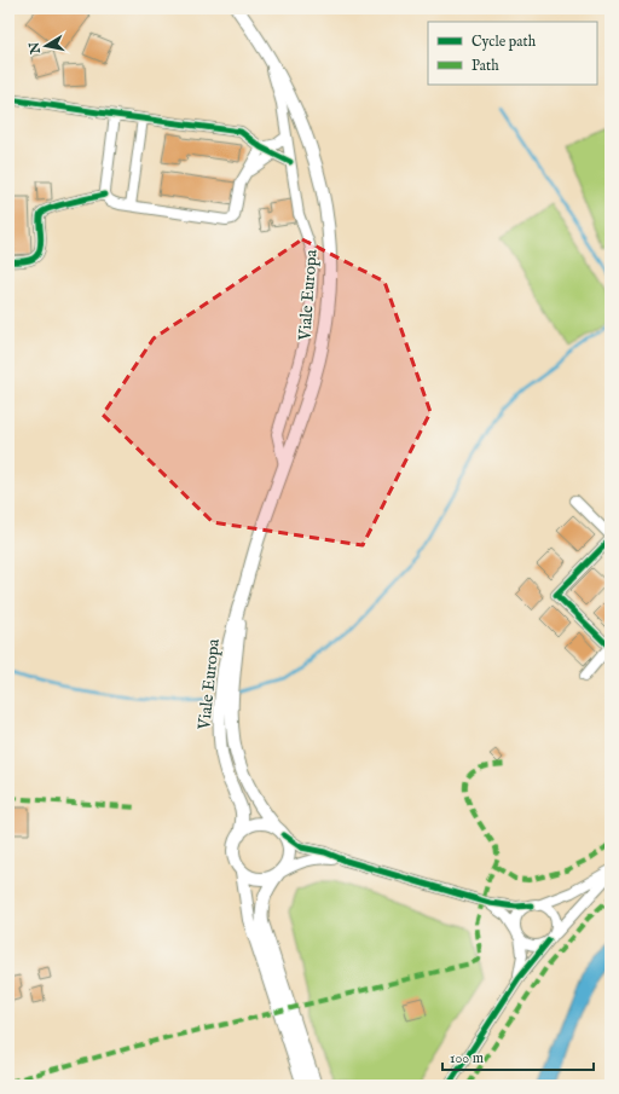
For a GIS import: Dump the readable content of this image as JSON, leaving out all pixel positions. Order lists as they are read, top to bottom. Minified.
{"streets":{"main road":["Viale Europa"]},"legend":["Cycle path","Path"],"scale_bar":"100 m","north":"left"}
